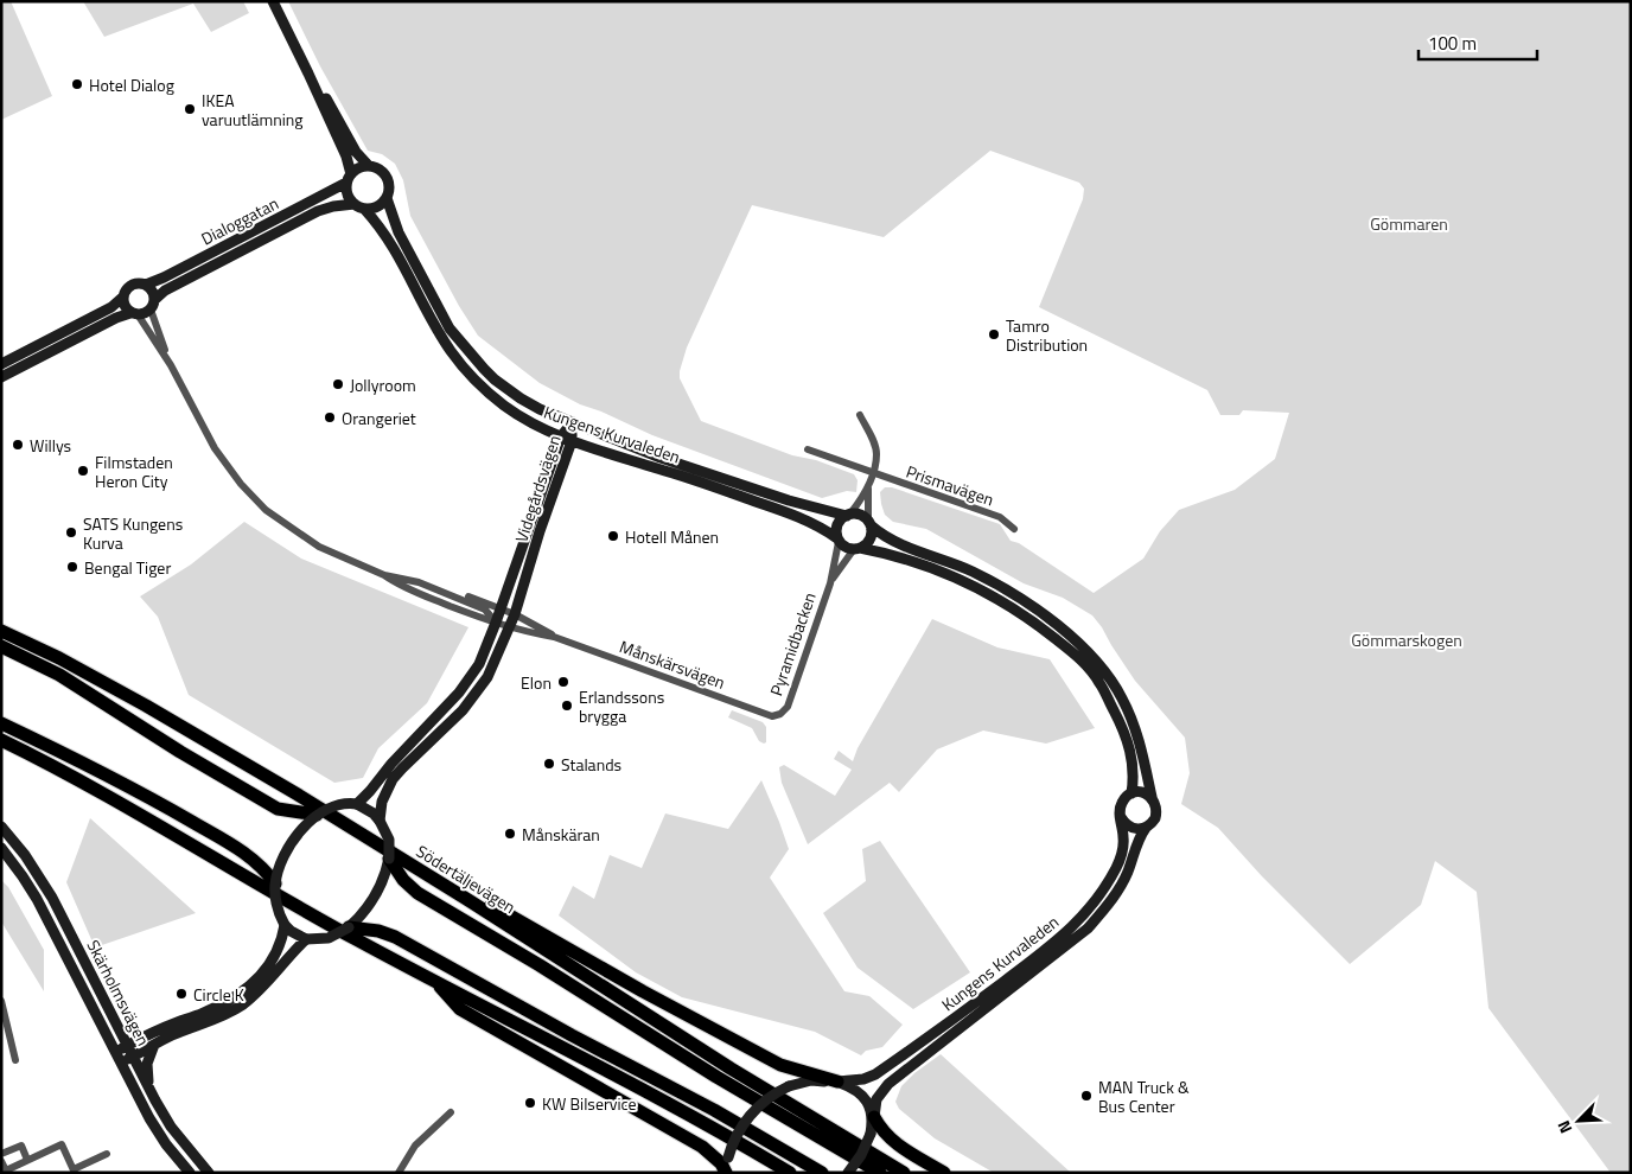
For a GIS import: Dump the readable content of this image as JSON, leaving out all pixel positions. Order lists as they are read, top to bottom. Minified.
{"streets":{"highway":["Södertäljevägen"],"street":["Dialoggatan","Kungens Kurvaleden","Prismavägen","Videgårdsvägen","Pyramidbacken","Månskärsvägen","Skärholmsvägen"]},"crossings":[["Dialoggatan","Kungens Kurvaleden"],["Dialoggatan","Månskärsvägen"],["Kungens Kurvaleden","Videgårdsvägen"],["Kungens Kurvaleden","Pyramidbacken"],["Videgårdsvägen","Månskärsvägen"],["Pyramidbacken","Månskärsvägen"]],"parks":["Gömmaren","Gömmarskogen"],"places":["Hotel Dialog","IKEA varuutlämning","Tamro Distribution","Jollyroom","Orangeriet","Willys","Filmstaden Heron City","SATS Kungens Kurva","Hotell Månen","Bengal Tiger","Elon","Erlandssons brygga","Stalands","Månskäran","Circle K","MAN Truck & Bus Center","KW Bilservice"],"scale_bar":"100 m","north":"bottom left"}
